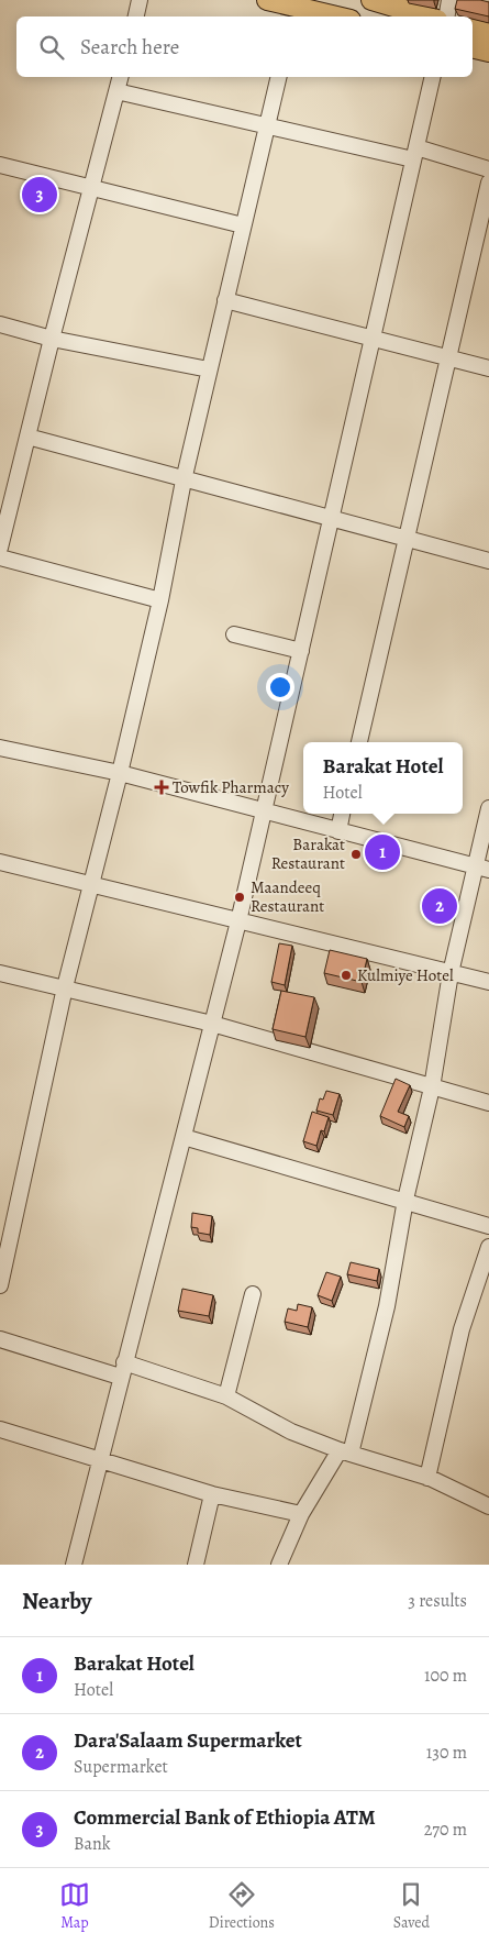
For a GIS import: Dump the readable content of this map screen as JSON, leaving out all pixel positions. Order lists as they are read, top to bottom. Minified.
{"places":{"health":["Towfik Pharmacy"],"other":["Barakat Restaurant","Maandeeq Restaurant","Kulmiye Hotel"]},"page":{"search":"Search here","pins":["3","1","2"],"popup":["Barakat Hotel","Hotel"],"heading":["Nearby","3 results"],"list":[{"mark":"1","name":"Barakat Hotel","note":"Hotel","value":"100 m"},{"mark":"2","name":"Dara'Salaam Supermarket","note":"Supermarket","value":"130 m"},{"mark":"3","name":"Commercial Bank of Ethiopia ATM","note":"Bank","value":"270 m"}],"nav":["Map","Directions","Saved"]}}
